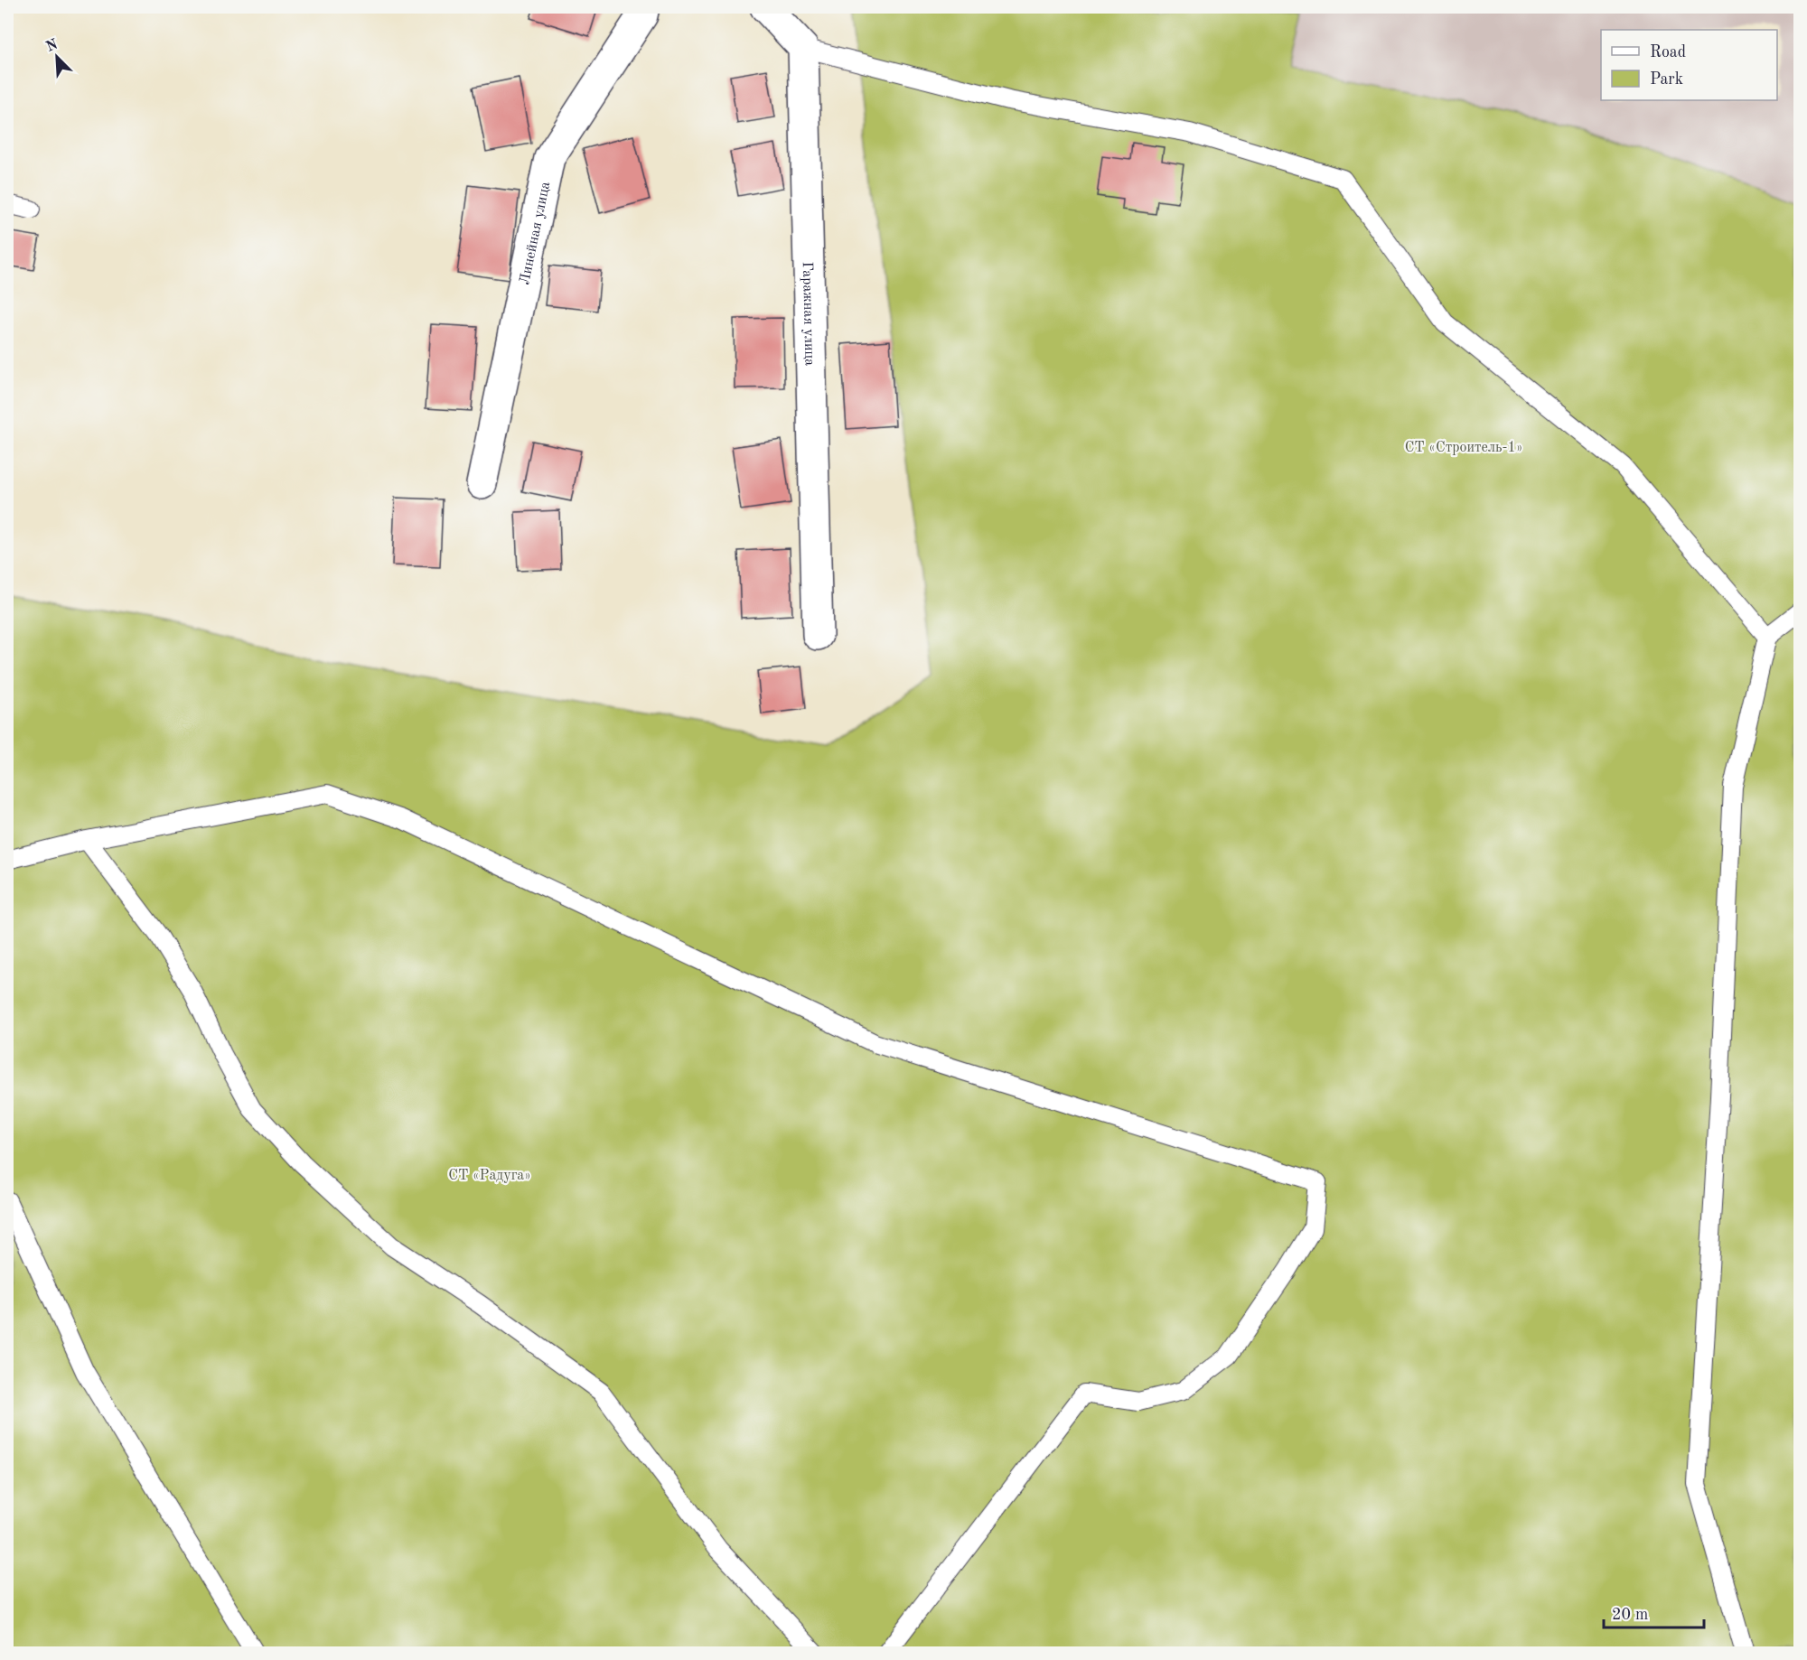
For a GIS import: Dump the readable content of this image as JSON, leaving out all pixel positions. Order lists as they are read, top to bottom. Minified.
{"streets":{"street":["Линейная улица","Гаражная улица"]},"parks":["СТ «Строитель-1»","СТ «Радуга»"],"legend":["Road","Park"],"scale_bar":"20 m","north":"top left"}
